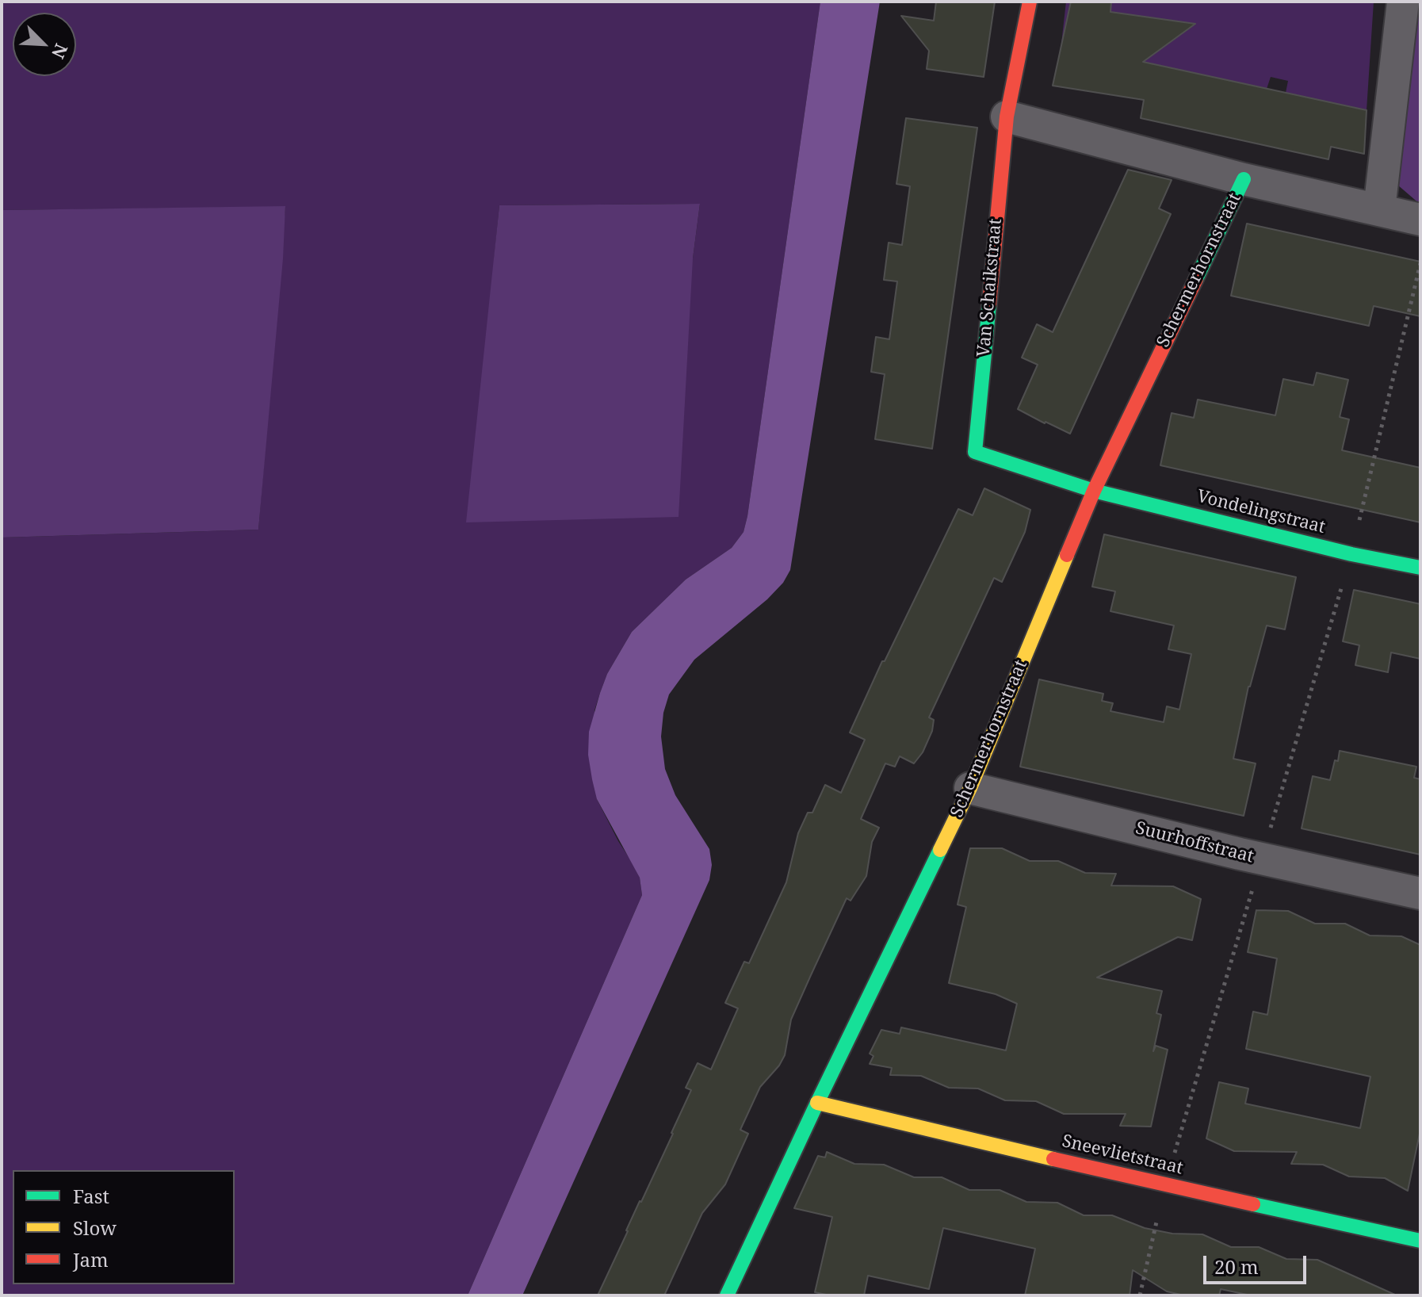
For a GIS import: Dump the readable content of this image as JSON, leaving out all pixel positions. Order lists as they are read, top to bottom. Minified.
{"streets":{"street":["Schermerhornstraat","Van Schaikstraat","Vondelingstraat","Suurhoffstraat","Sneevlietstraat"]},"crossings":[["Schermerhornstraat","Van Schaikstraat"],["Schermerhornstraat","Vondelingstraat"],["Schermerhornstraat","Suurhoffstraat"],["Schermerhornstraat","Sneevlietstraat"],["Van Schaikstraat","Vondelingstraat"]],"legend":["Fast","Slow","Jam"],"scale_bar":"20 m","north":"bottom right"}
